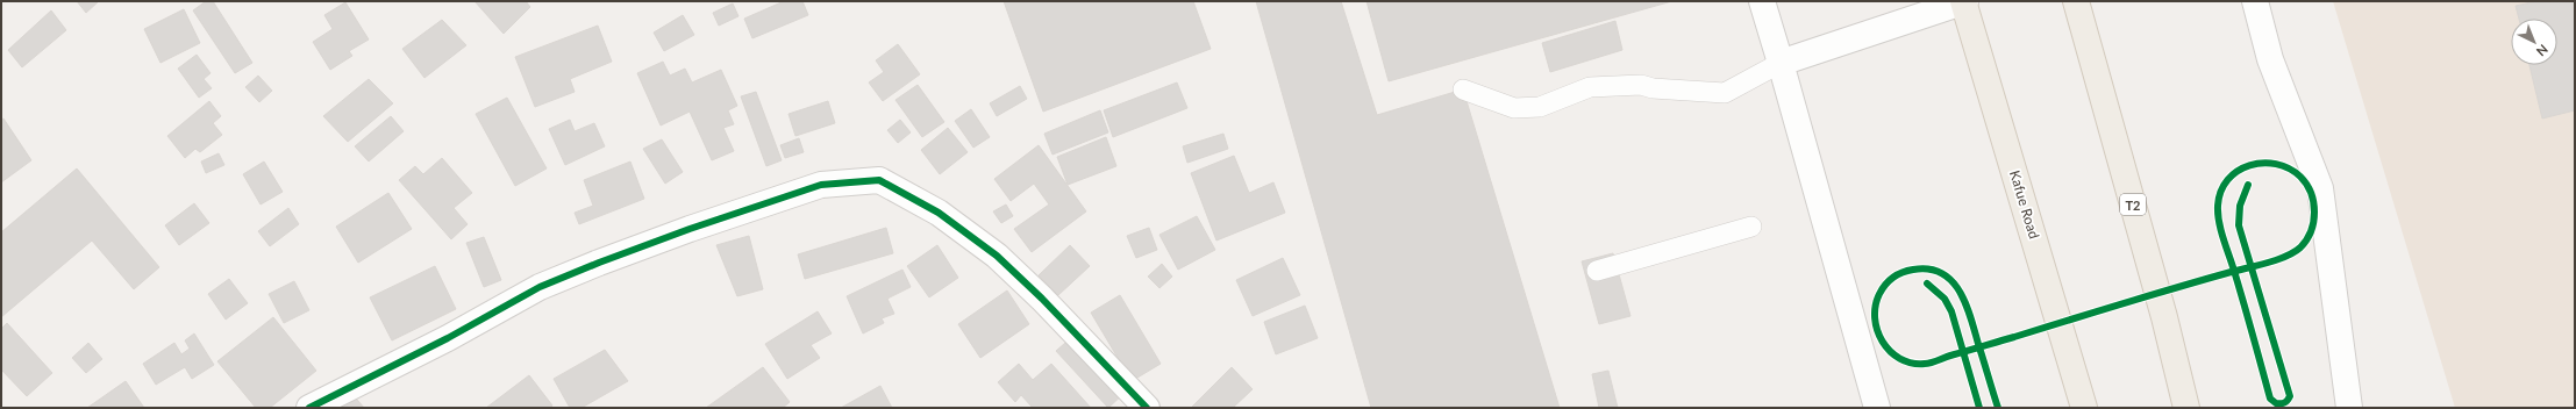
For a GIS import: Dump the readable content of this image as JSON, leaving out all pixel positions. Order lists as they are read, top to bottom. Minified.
{"streets":{"main road":["Kafue Road","T2"]},"north":"bottom right"}
